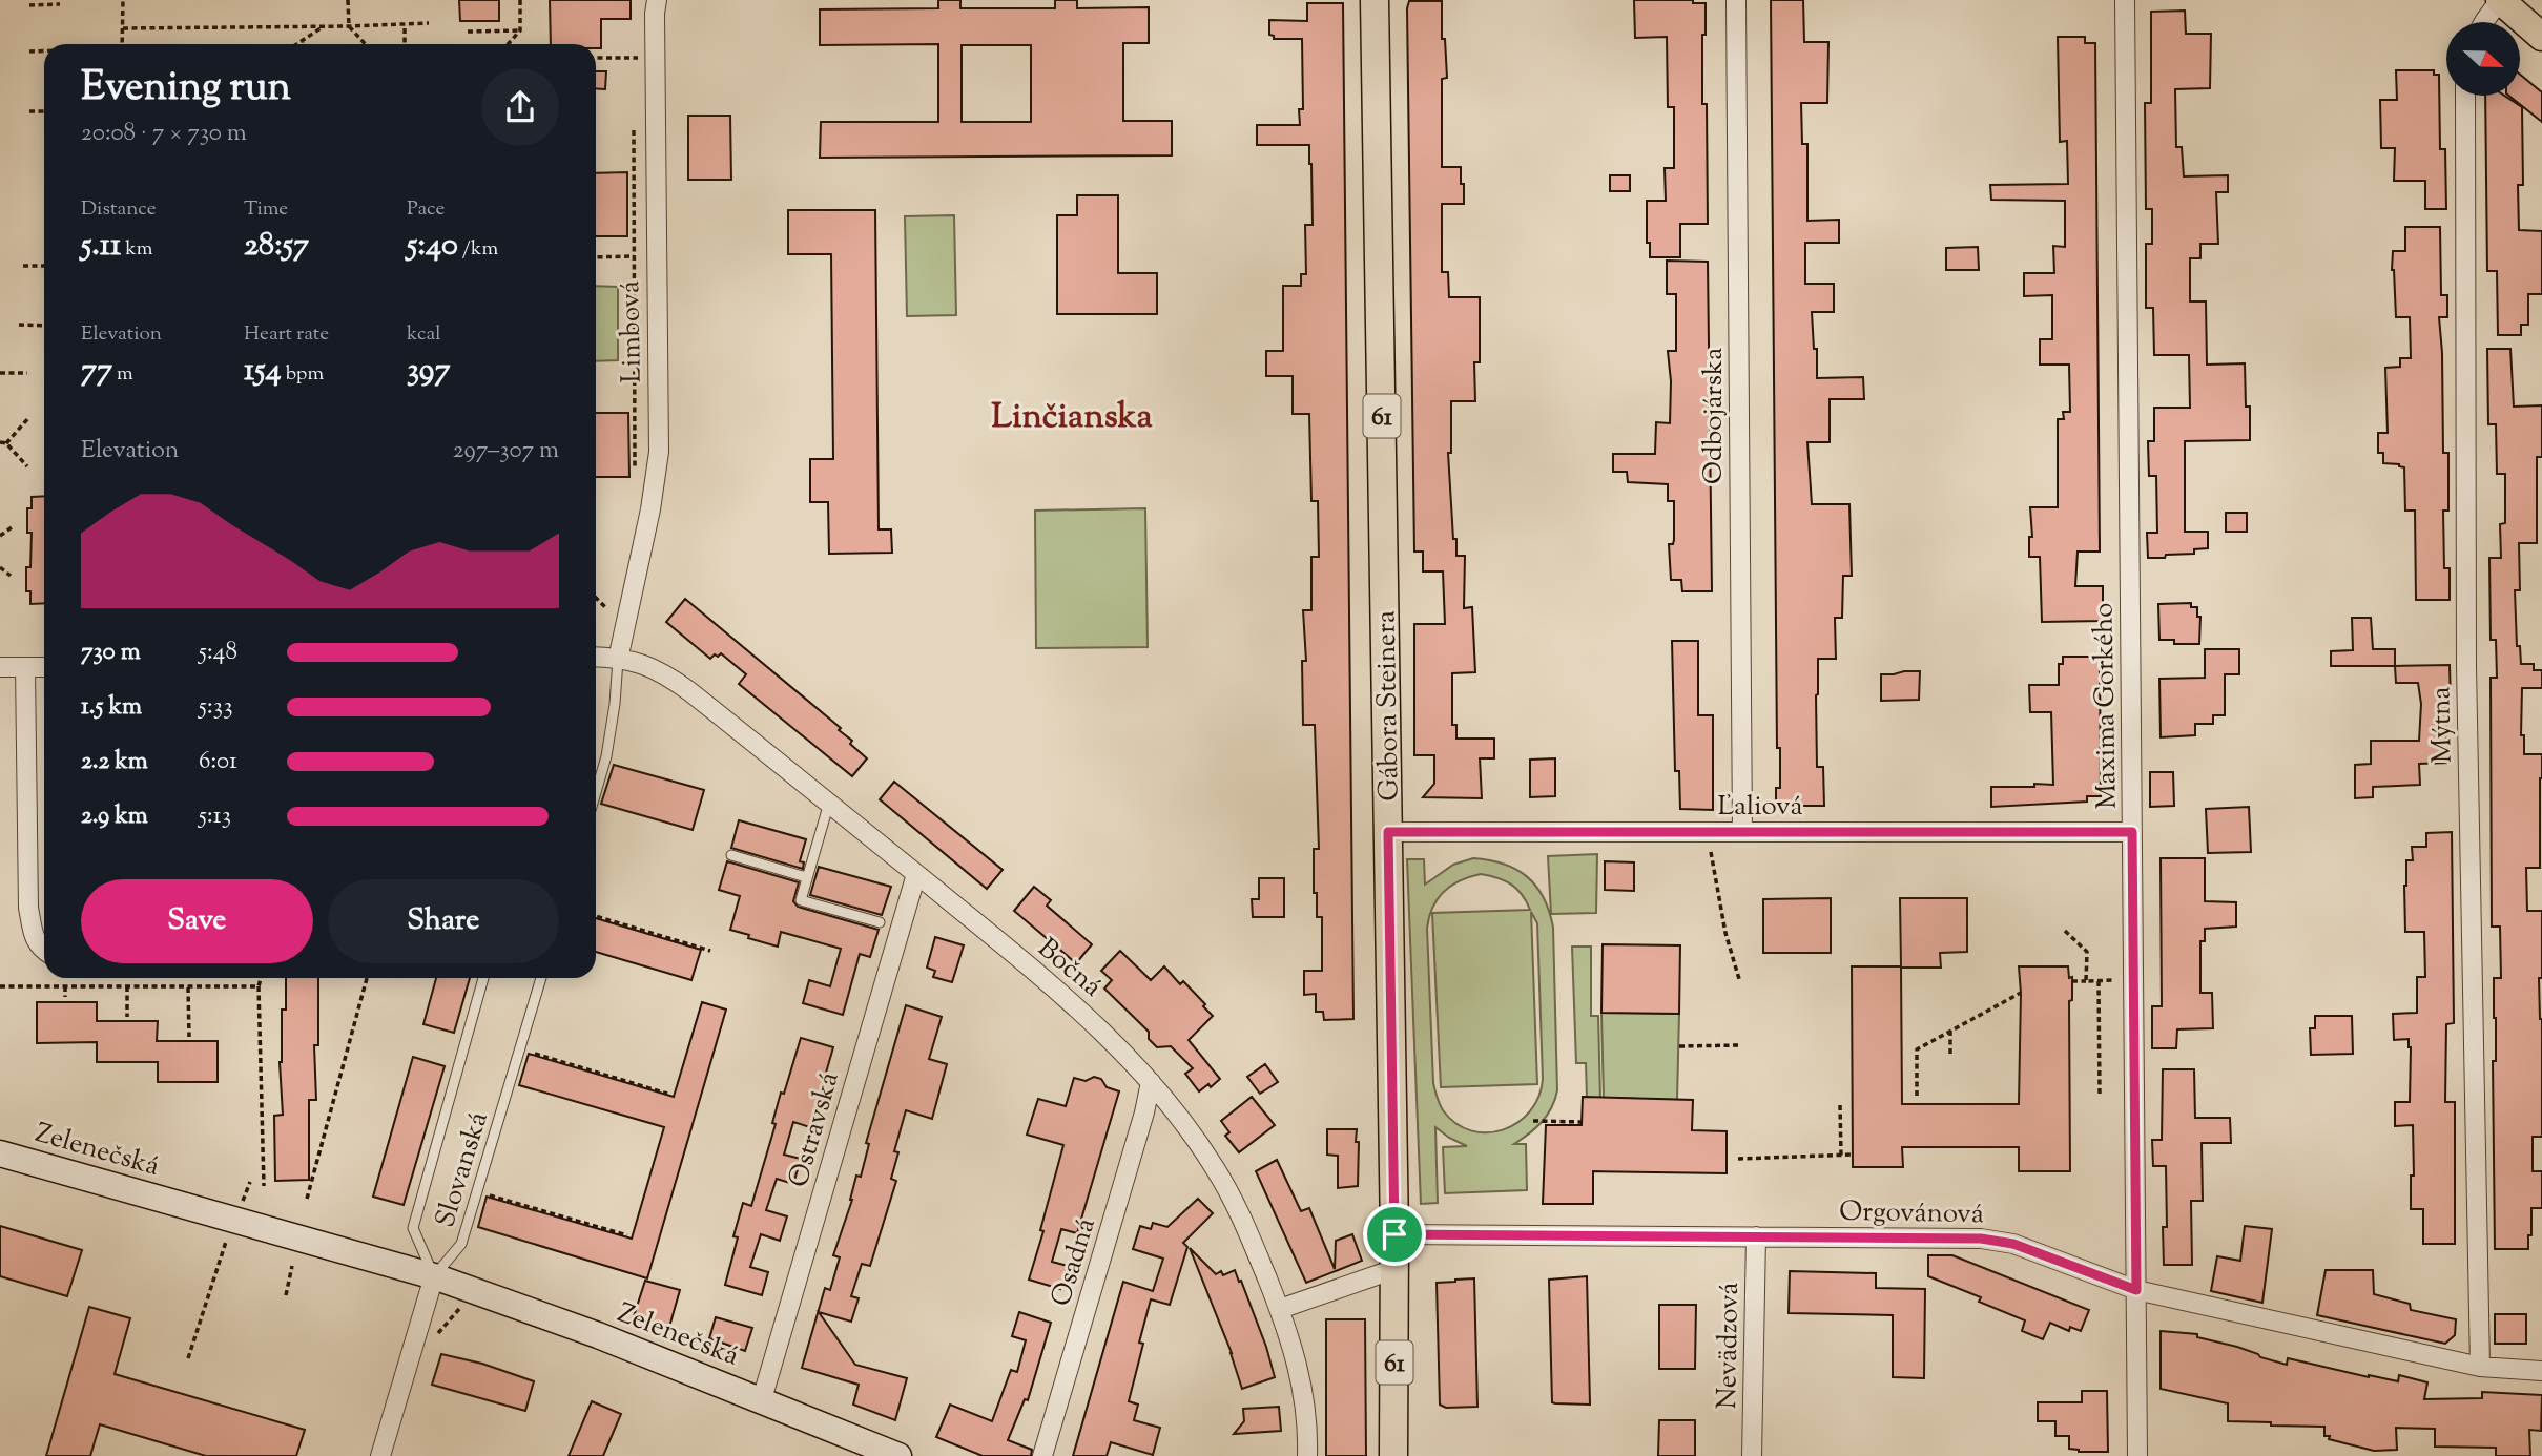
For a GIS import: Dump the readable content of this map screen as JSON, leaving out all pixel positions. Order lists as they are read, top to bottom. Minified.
{"streets":{"main road":["61","Gábora Steinera"],"street":["Limbová","Odbojárska","Maxima Gorkého","Mýtna","Ľaliová","Bočná","Ostravská","Zelenečská","Orgovánová","Osadná","Nevädzová"],"lane":["Slovanská"]},"crossings":[["Limbová","Bočná"],["Odbojárska","Ľaliová"],["Gábora Steinera","Ľaliová"],["Gábora Steinera","Orgovánová"],["Maxima Gorkého","Ľaliová"],["Maxima Gorkého","Orgovánová"],["Mýtna","Orgovánová"],["Bočná","Ostravská"],["Bočná","Osadná"],["Ostravská","Zelenečská"],["Zelenečská","Slovanská"],["Orgovánová","Nevädzová"]],"districts":["Linčianska"],"north":"right","page":{"heading":["Evening run","20:08 · 7 × 730 m"],"stats":[["Distance","5.11 km"],["Time","28:57"],["Pace","5:40 /km"],["Elevation","77 m"],["Heart rate","154 bpm"],["kcal","397"]],"chart":["Elevation","297–307 m"],"list":[{"name":"730 m","note":"5:48"},{"name":"1.5 km","note":"5:33"},{"name":"2.2 km","note":"6:01"},{"name":"2.9 km","note":"5:13"}],"buttons":["Save","Share"]}}
